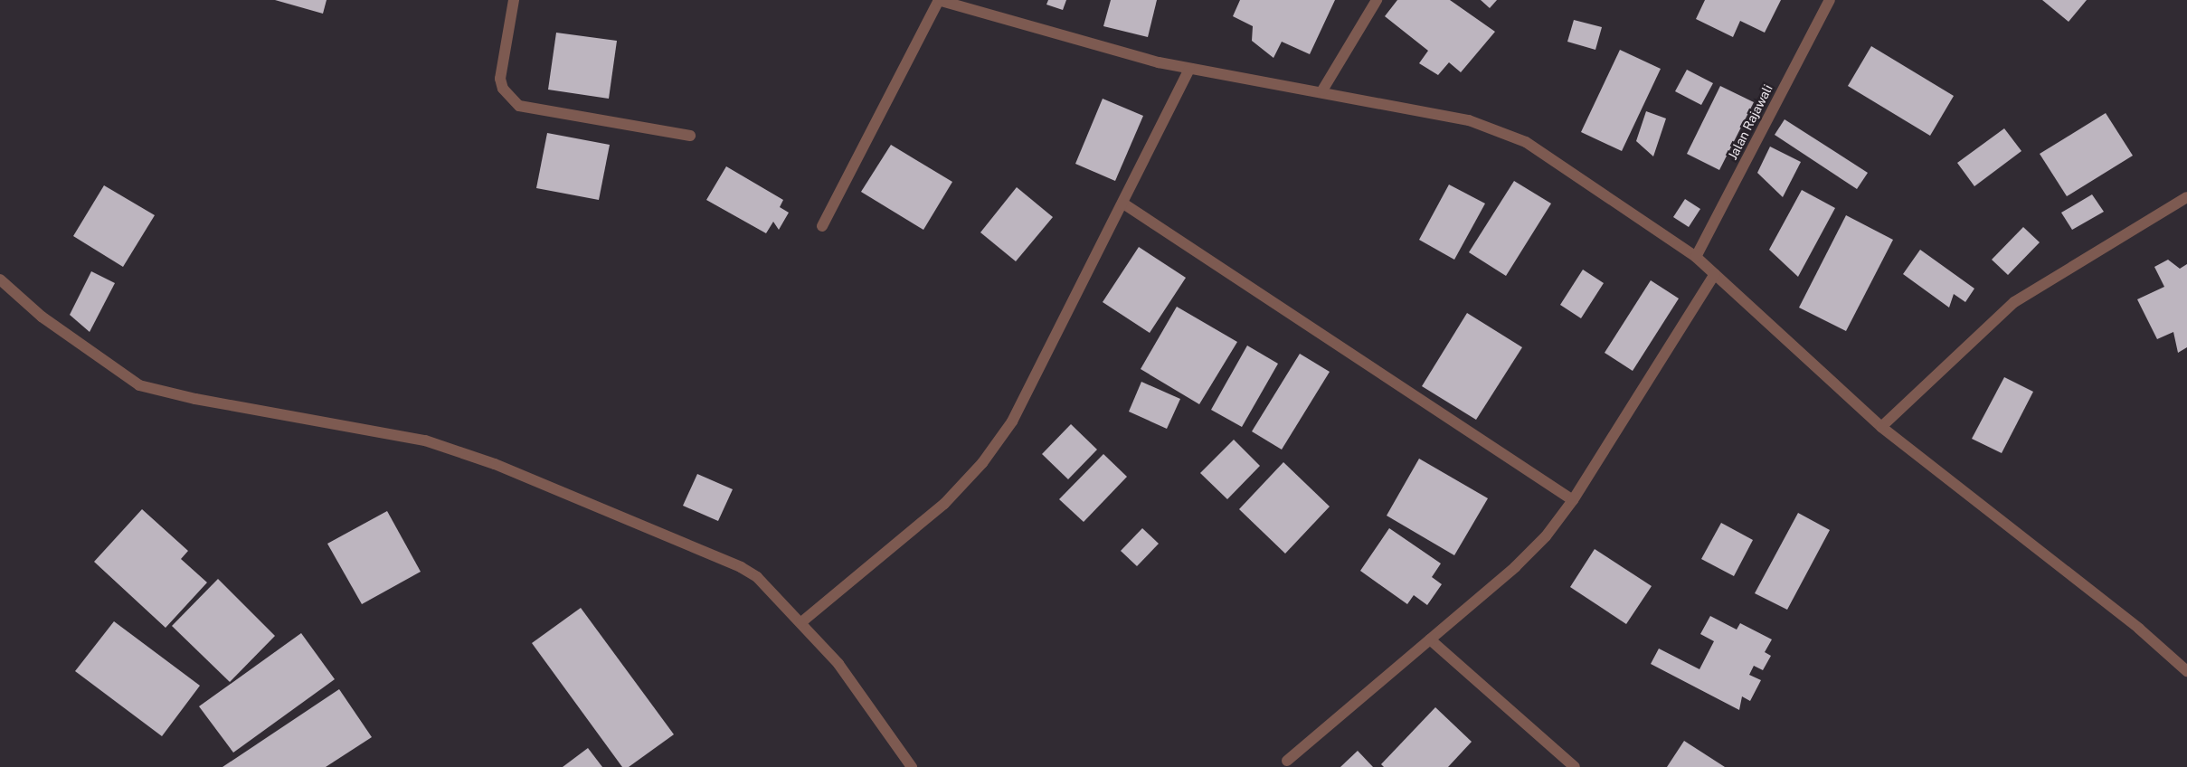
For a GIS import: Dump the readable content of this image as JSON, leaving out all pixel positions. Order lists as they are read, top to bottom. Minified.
{"streets":{"street":["Jalan Rajawali"]}}
